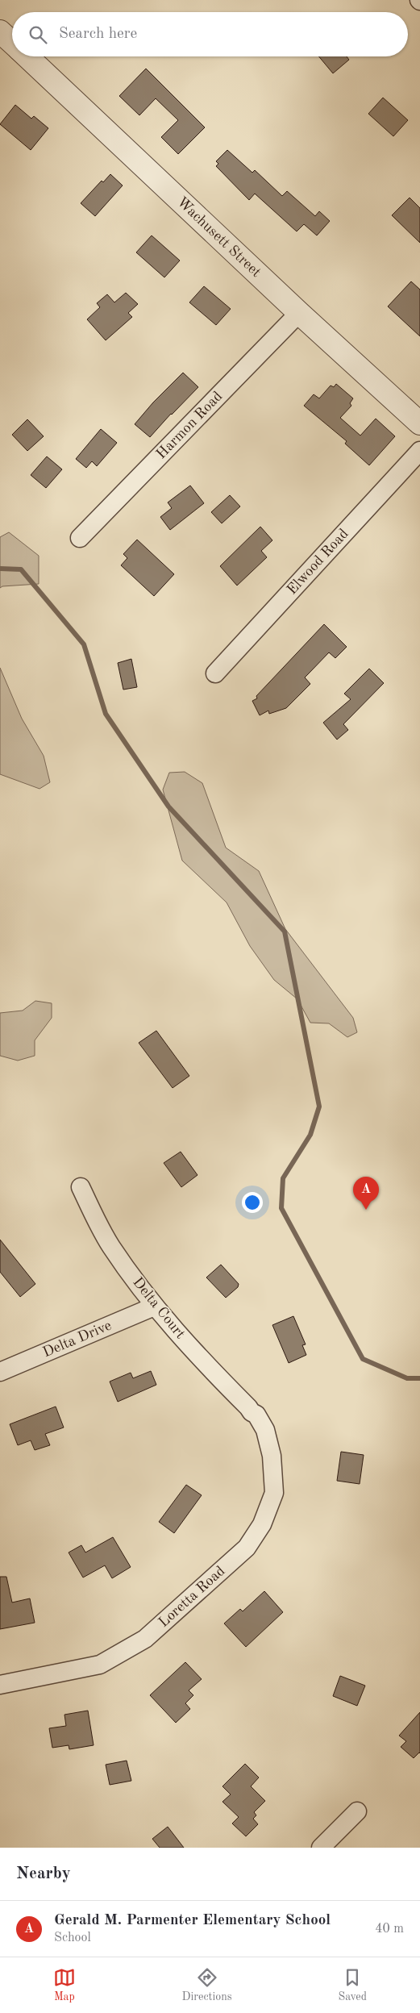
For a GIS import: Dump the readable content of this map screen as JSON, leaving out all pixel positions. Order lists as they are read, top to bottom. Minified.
{"streets":{"street":["Wachusett Street","Harmon Road","Elwood Road","Delta Court","Delta Drive","Loretta Road"]},"crossings":[["Wachusett Street","Harmon Road"],["Delta Court","Delta Drive"],["Delta Court","Loretta Road"]],"page":{"search":"Search here","pins":"A","heading":"Nearby","list":[{"mark":"A","name":"Gerald M. Parmenter Elementary School","note":"School","value":"40 m"}],"nav":["Map","Directions","Saved"]}}
